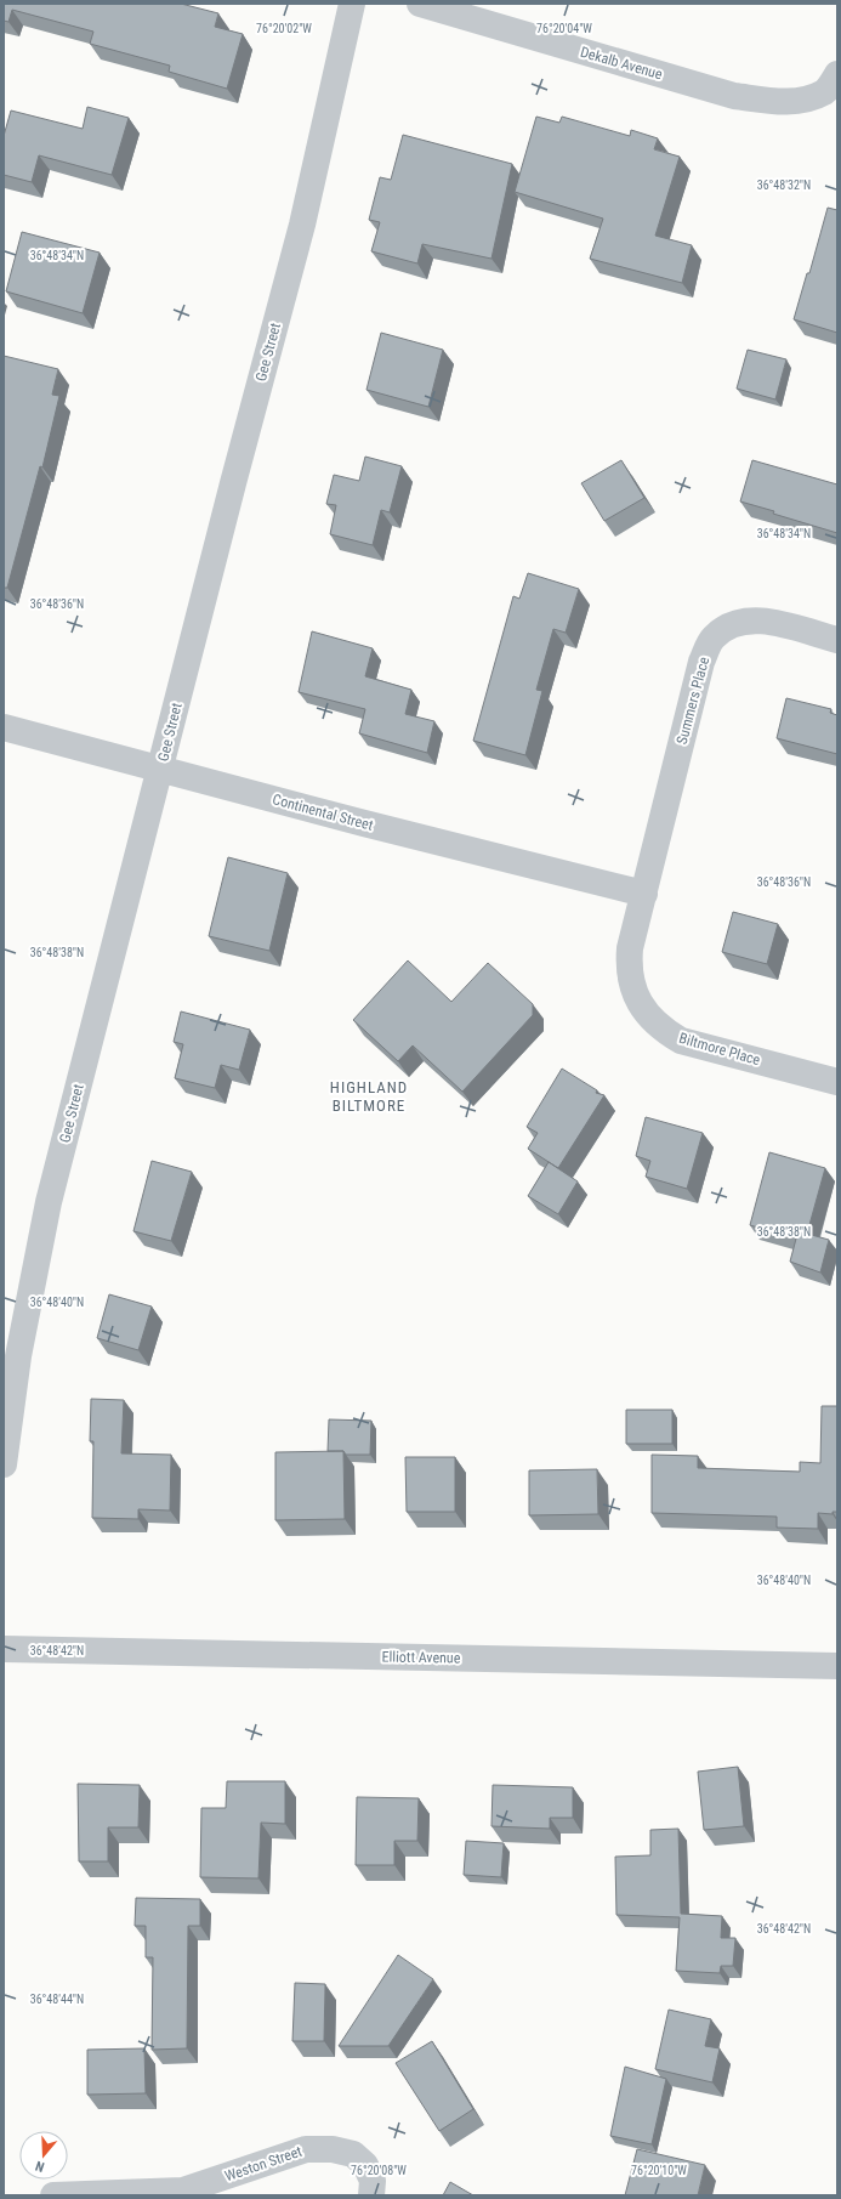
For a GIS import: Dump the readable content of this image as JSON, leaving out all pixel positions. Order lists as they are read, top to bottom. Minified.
{"streets":{"street":["Dekalb Avenue","Gee Street","Summers Place","Continental Street","Biltmore Place","Elliott Avenue","Weston Street"]},"crossings":[["Gee Street","Continental Street"],["Summers Place","Continental Street"],["Summers Place","Biltmore Place"],["Continental Street","Biltmore Place"]],"districts":["HIGHLAND BILTMORE"],"north":"bottom","coordinates":["76°20'02\"W","76°20'04\"W","36°48'32\"N","36°48'34\"N","36°48'36\"N","36°48'38\"N","36°48'40\"N","36°48'42\"N","36°48'44\"N","76°20'08\"W","76°20'10\"W"]}
